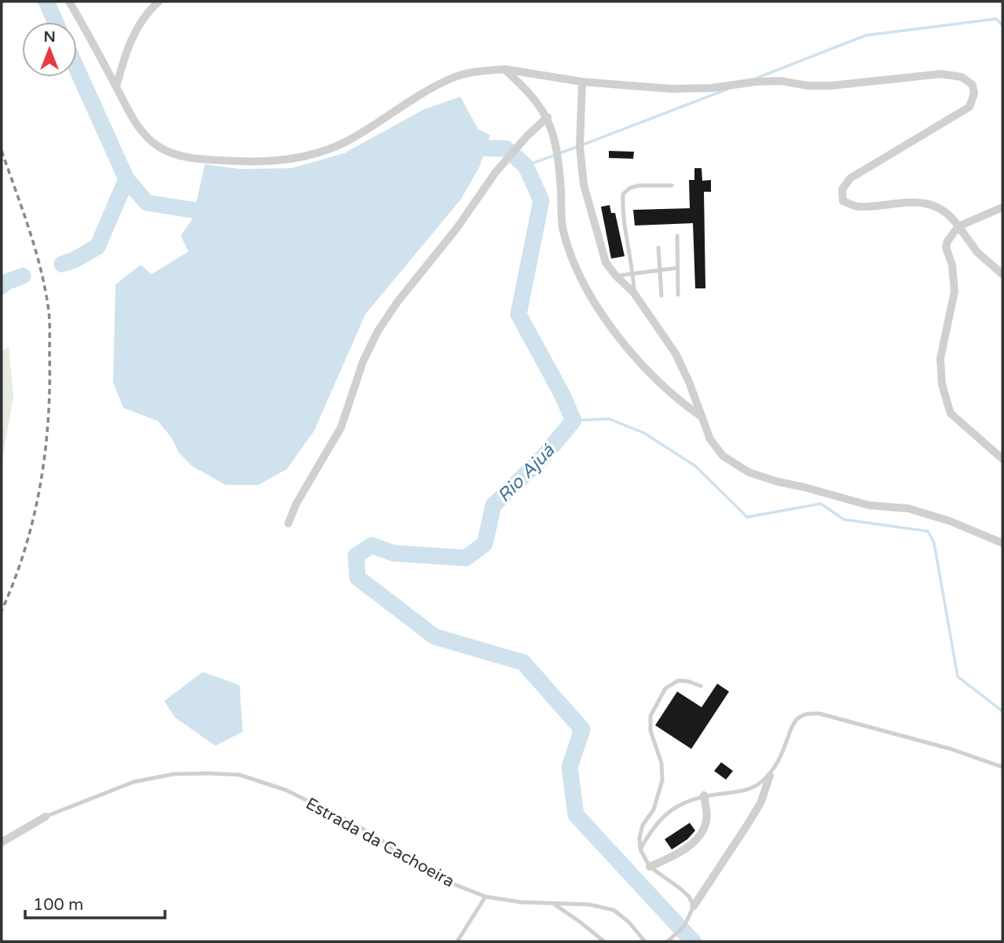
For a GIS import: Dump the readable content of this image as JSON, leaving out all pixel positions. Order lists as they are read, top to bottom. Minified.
{"streets":{"lane":["Estrada da Cachoeira"]},"water":["Rio Ajuá"],"scale_bar":"100 m","north":"top"}
